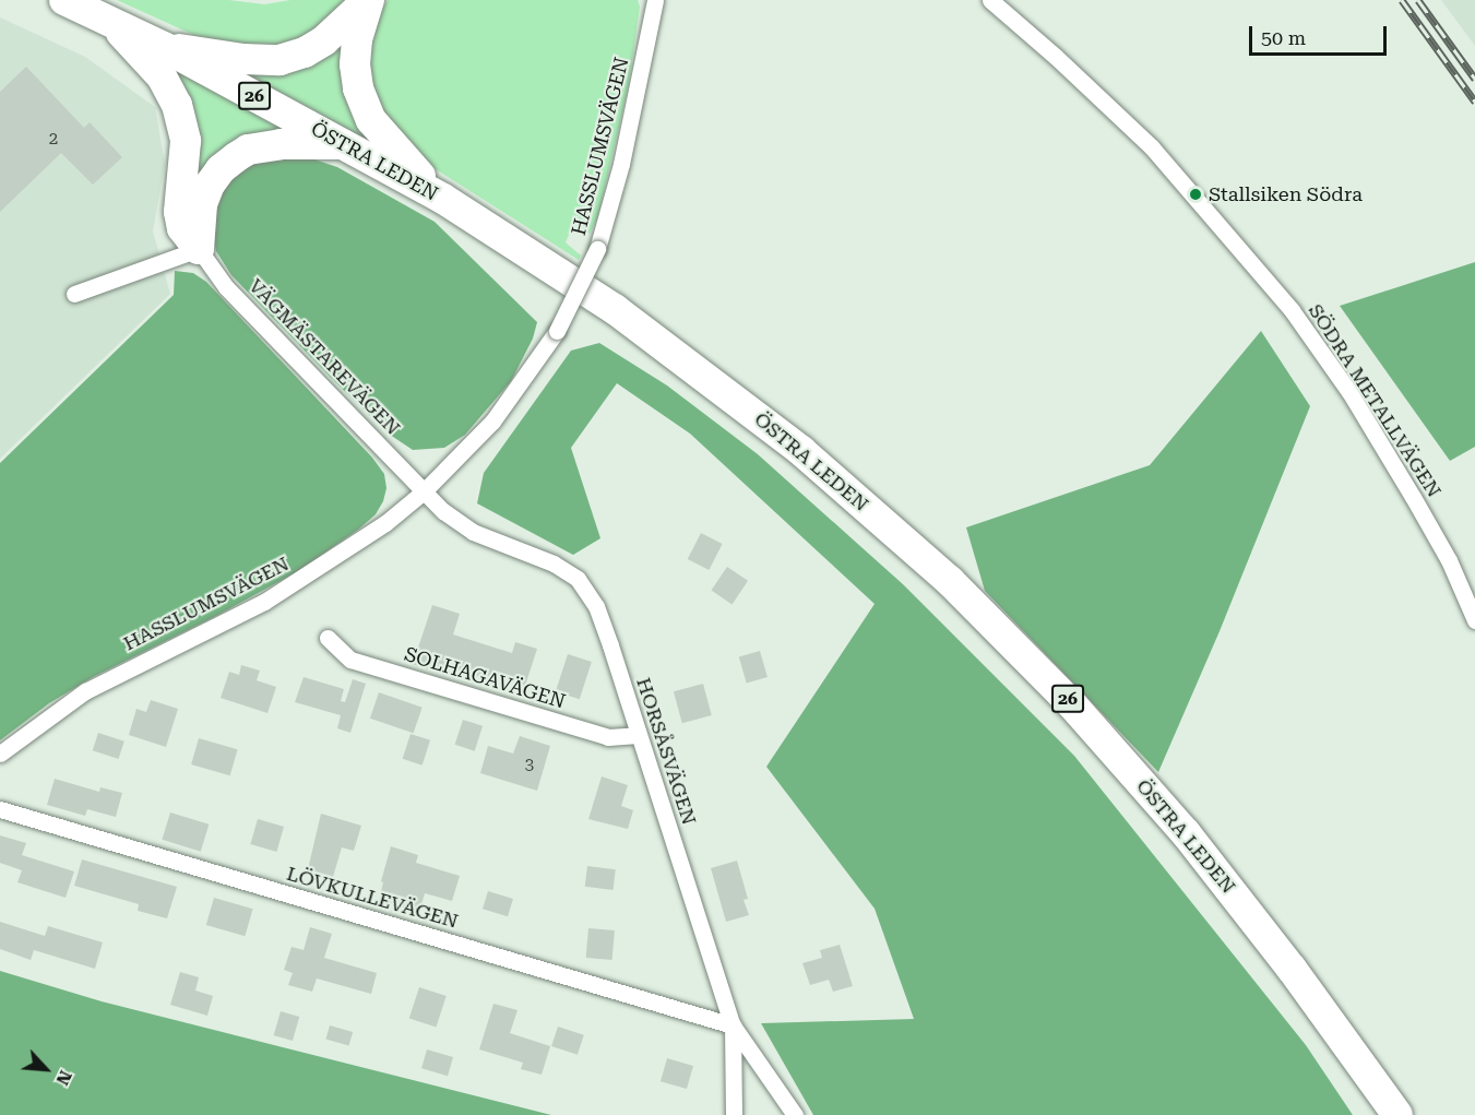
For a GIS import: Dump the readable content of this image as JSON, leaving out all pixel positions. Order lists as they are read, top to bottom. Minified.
{"streets":{"highway":["26","ÖSTRA LEDEN"],"street":["HASSLUMSVÄGEN","VÄGMÄSTAREVÄGEN","SÖDRA METALLVÄGEN","SOLHAGAVÄGEN","HORSÅSVÄGEN","LÖVKULLEVÄGEN"]},"crossings":[["HASSLUMSVÄGEN","VÄGMÄSTAREVÄGEN"],["HASSLUMSVÄGEN","HORSÅSVÄGEN"],["VÄGMÄSTAREVÄGEN","HORSÅSVÄGEN"],["SOLHAGAVÄGEN","HORSÅSVÄGEN"],["HORSÅSVÄGEN","LÖVKULLEVÄGEN"]],"places":["Stallsiken Södra"],"house_numbers":["2","3"],"scale_bar":"50 m","north":"bottom right"}
